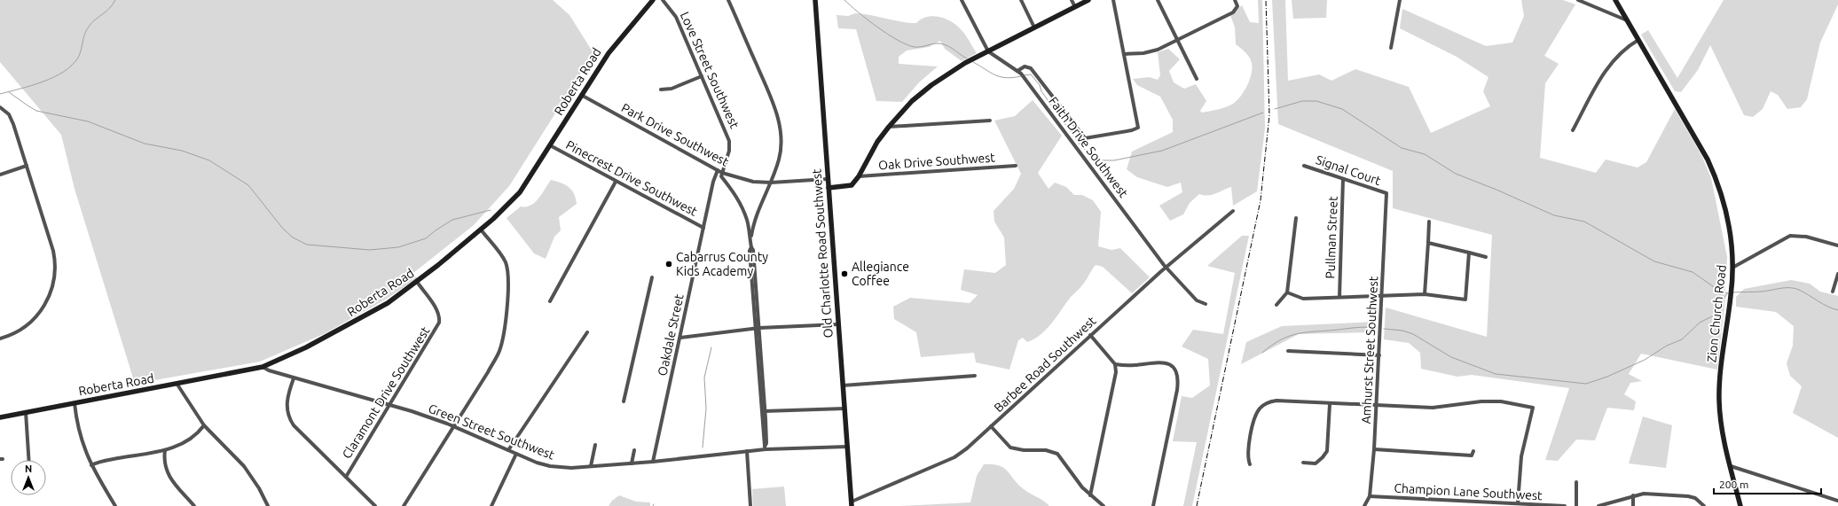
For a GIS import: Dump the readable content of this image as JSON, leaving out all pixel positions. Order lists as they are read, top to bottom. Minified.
{"streets":{"street":["Love Street Southwest","Roberta Road","Park Drive Southwest","Faith Drive Southwest","Oak Drive Southwest","Signal Court","Pinecrest Drive Southwest","Pullman Street","Old Charlotte Road Southwest","Zion Church Road","Oakdale Street","Amhurst Street Southwest","Barbee Road Southwest","Claramont Drive Southwest","Green Street Southwest","Champion Lane Southwest"]},"crossings":[["Love Street Southwest","Park Drive Southwest"],["Roberta Road","Park Drive Southwest"],["Roberta Road","Pinecrest Drive Southwest"],["Roberta Road","Claramont Drive Southwest"],["Roberta Road","Green Street Southwest"],["Park Drive Southwest","Old Charlotte Road Southwest"],["Park Drive Southwest","Oakdale Street"],["Faith Drive Southwest","Barbee Road Southwest"],["Signal Court","Pullman Street"],["Signal Court","Amhurst Street Southwest"],["Pinecrest Drive Southwest","Oakdale Street"],["Old Charlotte Road Southwest","Barbee Road Southwest"],["Old Charlotte Road Southwest","Green Street Southwest"],["Oakdale Street","Green Street Southwest"],["Amhurst Street Southwest","Champion Lane Southwest"],["Claramont Drive Southwest","Green Street Southwest"]],"places":["Cabarrus County Kids Academy","Allegiance Coffee"],"scale_bar":"200 m","north":"top"}
